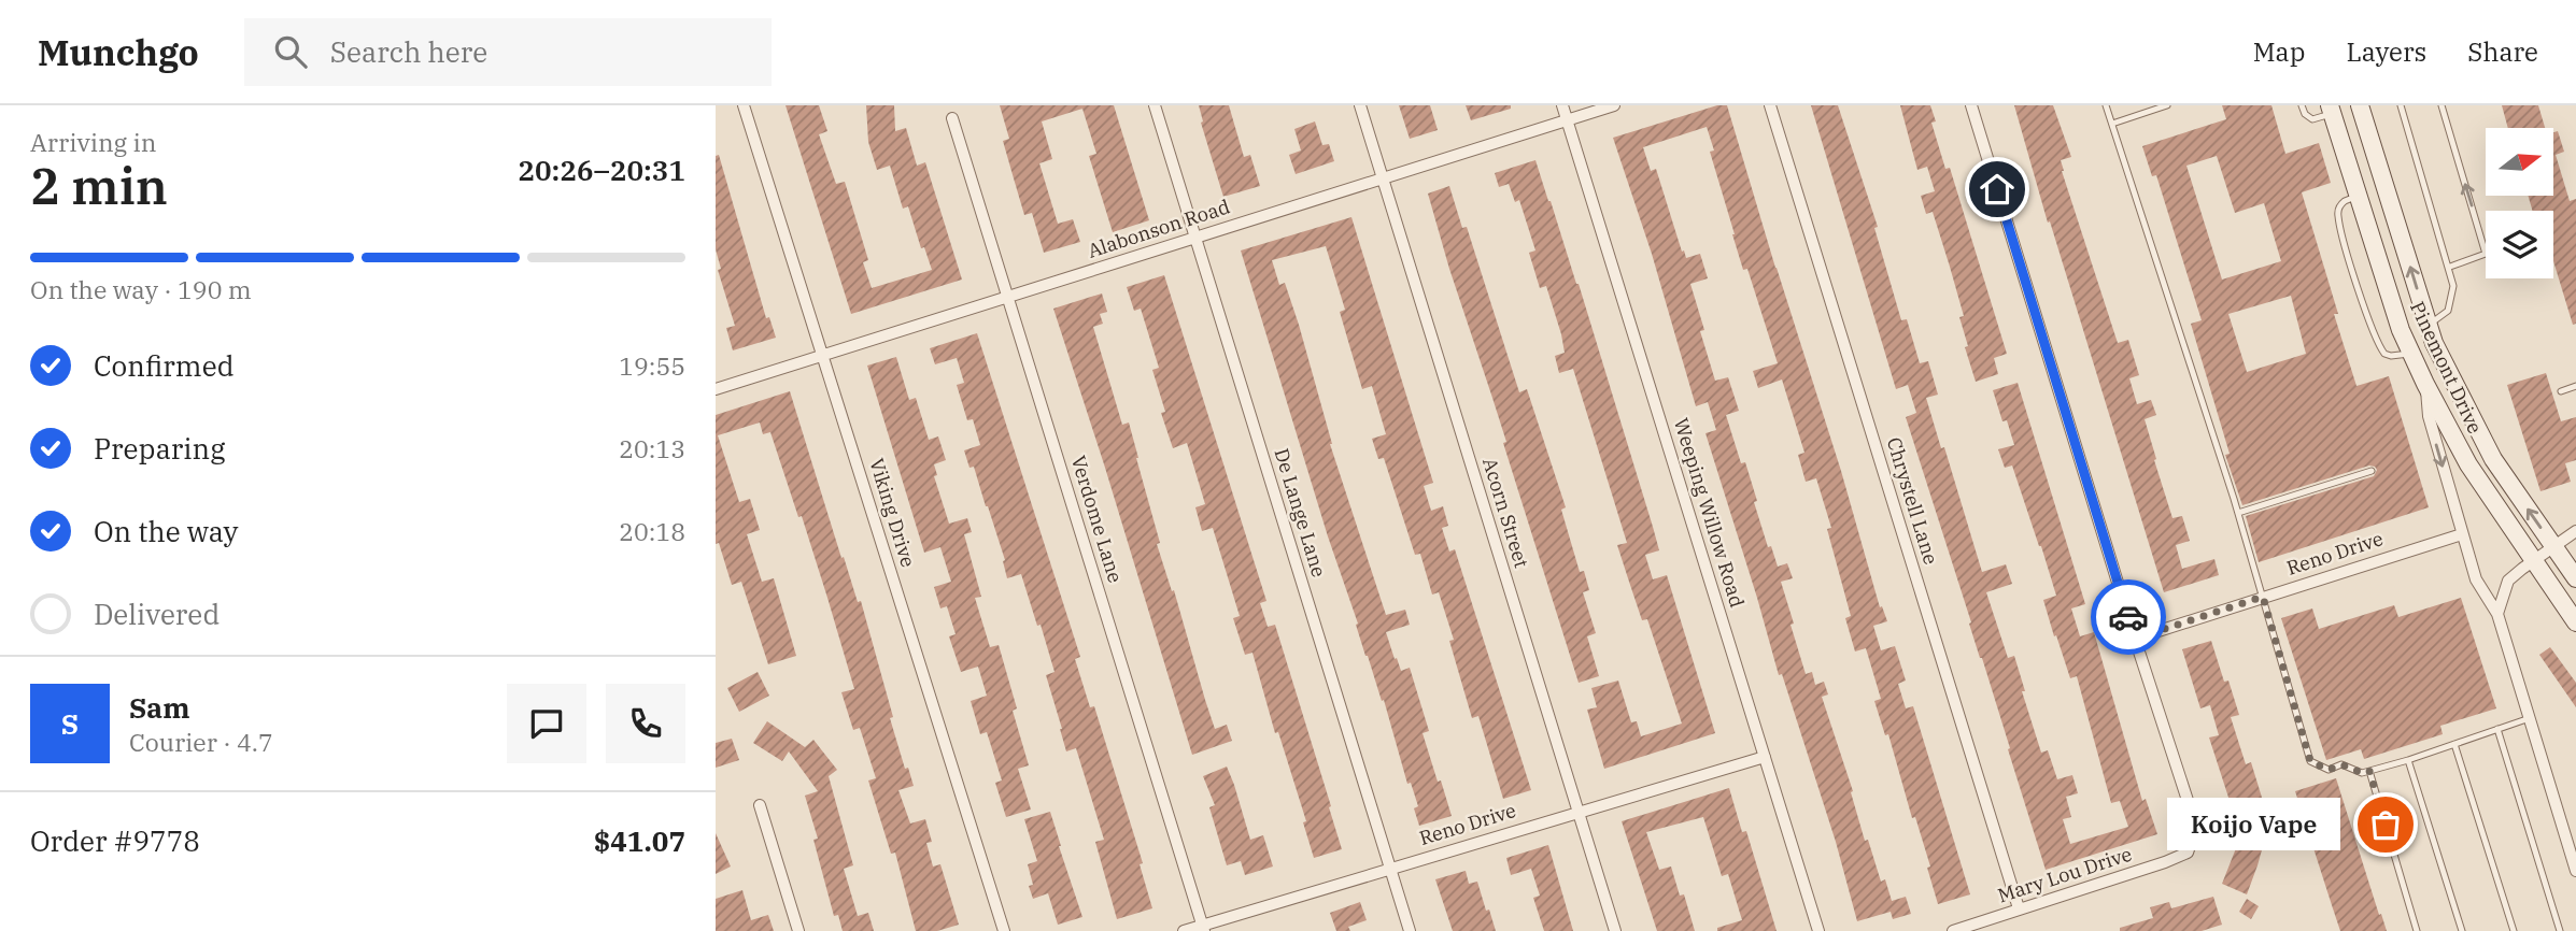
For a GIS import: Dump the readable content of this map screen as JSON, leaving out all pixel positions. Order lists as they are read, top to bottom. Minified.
{"streets":{"main road":["Pinemont Drive"],"street":["Alabonson Road","Chrystell Lane","Viking Drive","De Lange Lane","Acorn Street","Weeping Willow Road","Verdome Lane","Reno Drive","Mary Lou Drive"]},"crossings":[["Alabonson Road","Viking Drive"],["Alabonson Road","De Lange Lane"],["Alabonson Road","Acorn Street"],["Alabonson Road","Weeping Willow Road"],["Alabonson Road","Verdome Lane"],["Chrystell Lane","Mary Lou Drive"],["De Lange Lane","Reno Drive"],["Acorn Street","Reno Drive"],["Weeping Willow Road","Reno Drive"],["Verdome Lane","Reno Drive"],["Reno Drive","Mary Lou Drive"]],"places":["Koijo Vape"],"north":"right","page":{"header":"Munchgo","search":"Search here","nav":["Map","Layers","Share"],"heading":["2 min","Arriving in","20:26–20:31"],"panel":["Sam","Courier · 4.7","Order #9778","$41.07"],"bar":"On the way · 190 m","list":[["Confirmed","19:55"],["Preparing","20:13"],["On the way","20:18"],"Delivered"],"round":"S","bubble":"Koijo Vape"}}
